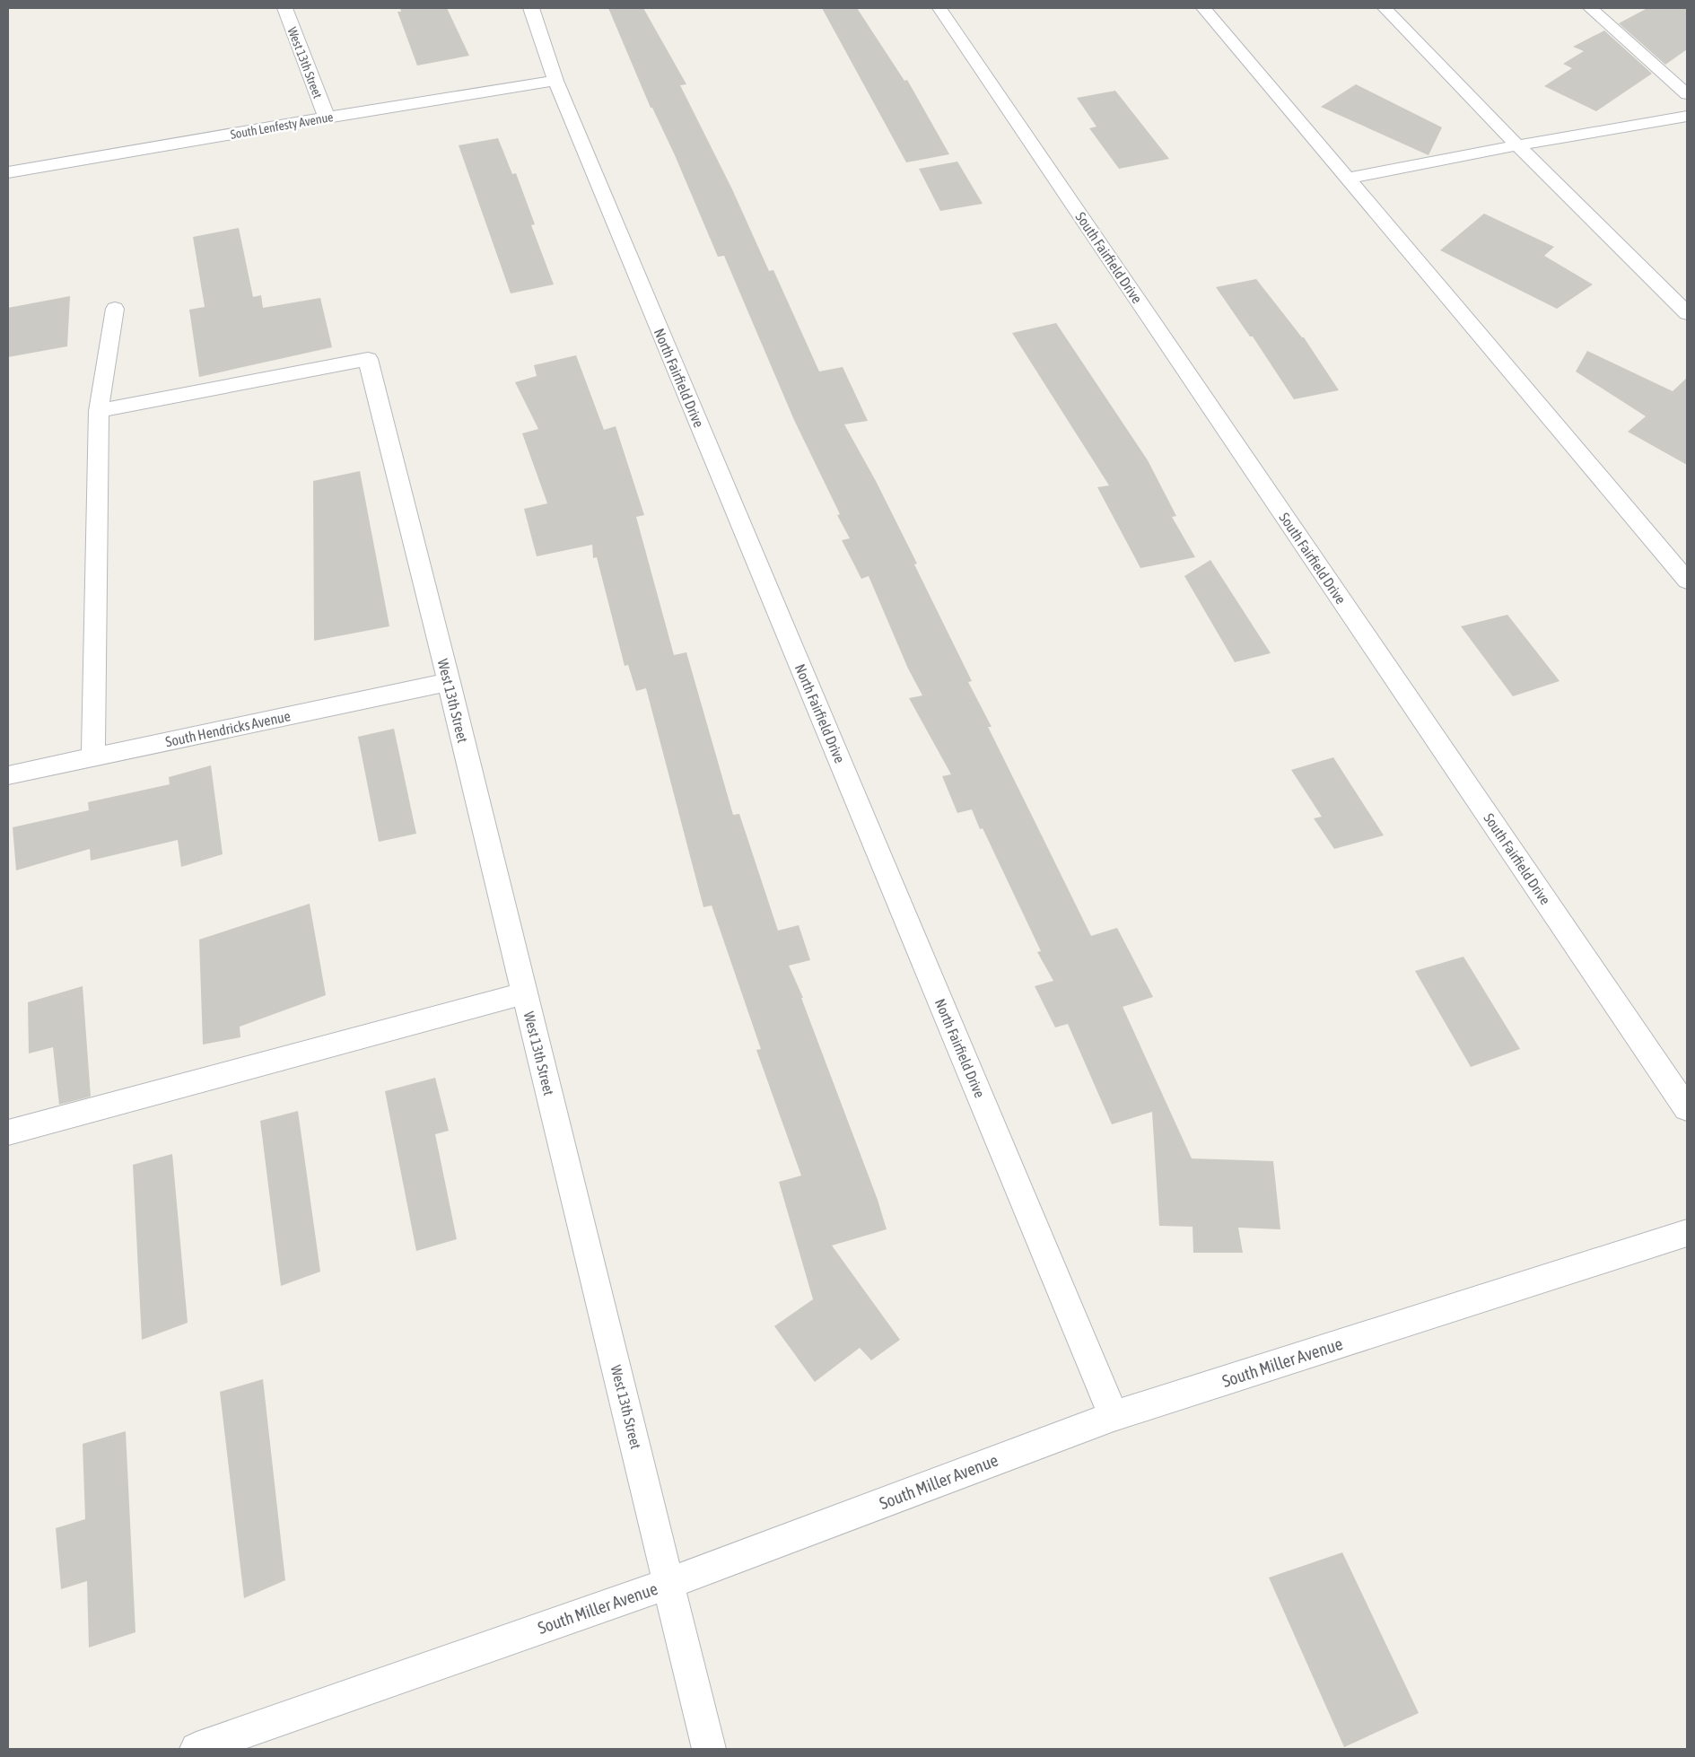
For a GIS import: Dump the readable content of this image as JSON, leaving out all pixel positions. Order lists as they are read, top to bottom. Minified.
{"streets":{"street":["West 13th Street","South Lenfesty Avenue","South Fairfield Drive","North Fairfield Drive","South Hendricks Avenue","South Miller Avenue"]},"crossings":[["West 13th Street","South Lenfesty Avenue"],["West 13th Street","South Hendricks Avenue"],["West 13th Street","South Miller Avenue"],["South Lenfesty Avenue","North Fairfield Drive"],["North Fairfield Drive","South Miller Avenue"]]}
